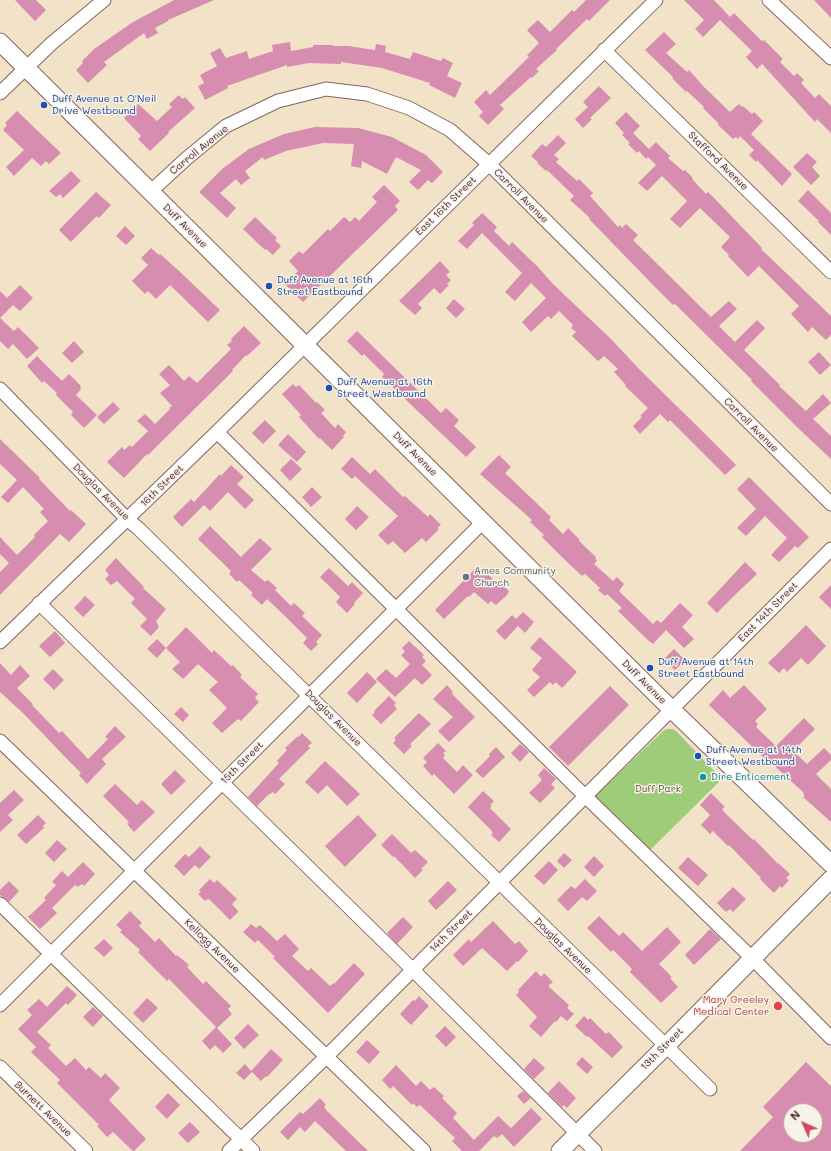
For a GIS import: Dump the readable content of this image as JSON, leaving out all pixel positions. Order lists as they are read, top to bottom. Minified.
{"streets":{"main road":["Duff Avenue","13th Street"],"street":["Carroll Avenue","Stafford Avenue","East 16th Street","16th Street","Douglas Avenue","East 14th Street","15th Street","14th Street","Kellogg Avenue","Burnett Avenue"]},"crossings":[["Carroll Avenue","East 16th Street"],["Carroll Avenue","Duff Avenue"],["Stafford Avenue","East 16th Street"],["East 16th Street","Duff Avenue"],["East 16th Street","16th Street"],["Duff Avenue","16th Street"],["Duff Avenue","East 14th Street"],["Duff Avenue","15th Street"],["Duff Avenue","14th Street"],["16th Street","Douglas Avenue"],["Douglas Avenue","15th Street"],["Douglas Avenue","14th Street"],["Douglas Avenue","13th Street"],["East 14th Street","14th Street"],["15th Street","Kellogg Avenue"],["14th Street","Kellogg Avenue"]],"parks":["Duff Park"],"places":["Duff Avenue at O'Neil Drive Westbound","Duff Avenue at 16th Street Eastbound","Duff Avenue at 16th Street Westbound","Ames Community Church","Duff Avenue at 14th Street Eastbound","Duff Avenue at 14th Street Westbound","Dire Enticement","Mary Greeley Medical Center"],"north":"top left"}
